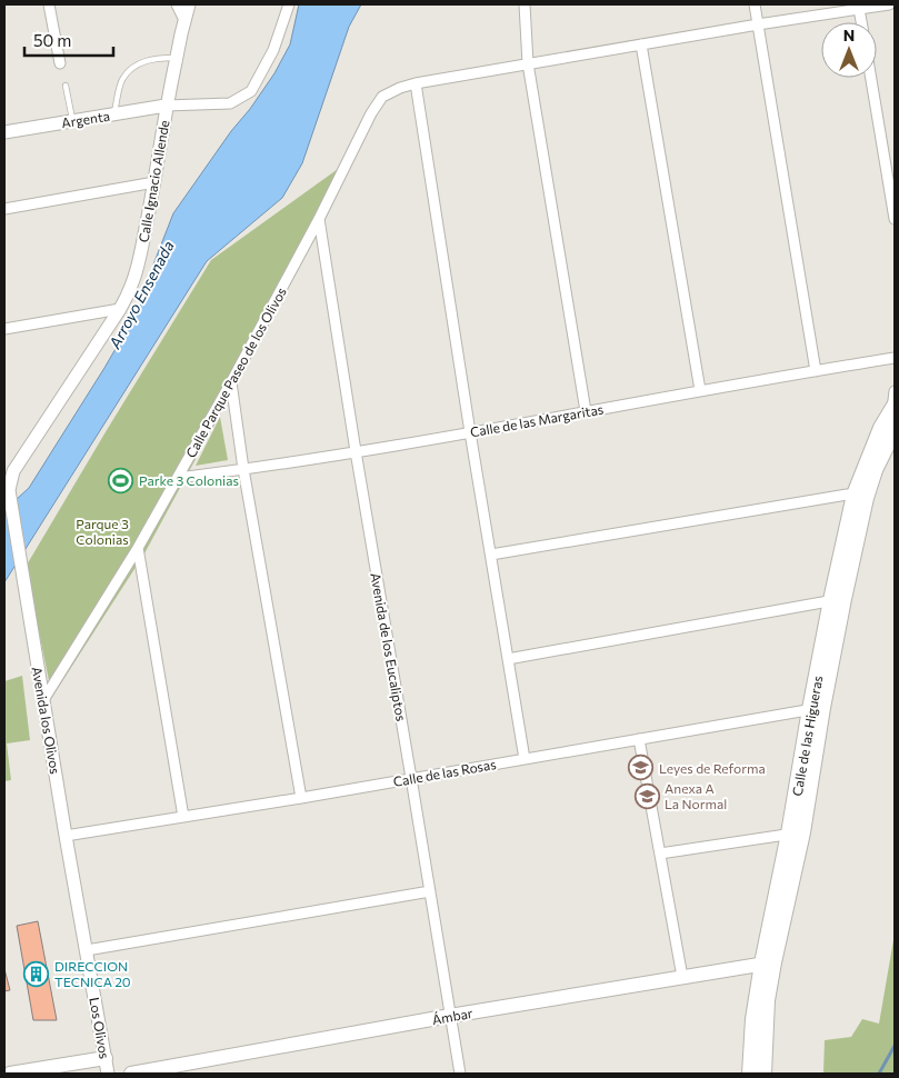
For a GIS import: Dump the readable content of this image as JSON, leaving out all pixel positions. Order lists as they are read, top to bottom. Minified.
{"streets":{"main road":["Calle de las Higueras","Ámbar"],"street":["Argenta","Calle Ignacio Allende","Calle Parque Paseo de los Olivos","Calle de las Margaritas","Avenida de los Eucaliptos","Avenida los Olivos","Calle de las Rosas","Los Olivos"]},"crossings":[["Argenta","Calle Ignacio Allende"],["Calle Ignacio Allende","Avenida los Olivos"],["Calle Parque Paseo de los Olivos","Calle de las Margaritas"],["Calle Parque Paseo de los Olivos","Avenida de los Eucaliptos"],["Calle Parque Paseo de los Olivos","Avenida los Olivos"],["Calle de las Margaritas","Avenida de los Eucaliptos"],["Avenida de los Eucaliptos","Calle de las Rosas"],["Avenida de los Eucaliptos","Ámbar"],["Avenida los Olivos","Calle de las Rosas"],["Avenida los Olivos","Los Olivos"],["Calle de las Higueras","Calle de las Rosas"],["Calle de las Higueras","Ámbar"]],"water":["Arroyo Ensenada"],"parks":["Parque 3 Colonias"],"places":{"sports":["Parke 3 Colonias"],"school or university":["Leyes de Reforma","Anexa A La Normal"],"building":["DIRECCION TECNICA 20"]},"scale_bar":"50 m","north":"top"}
